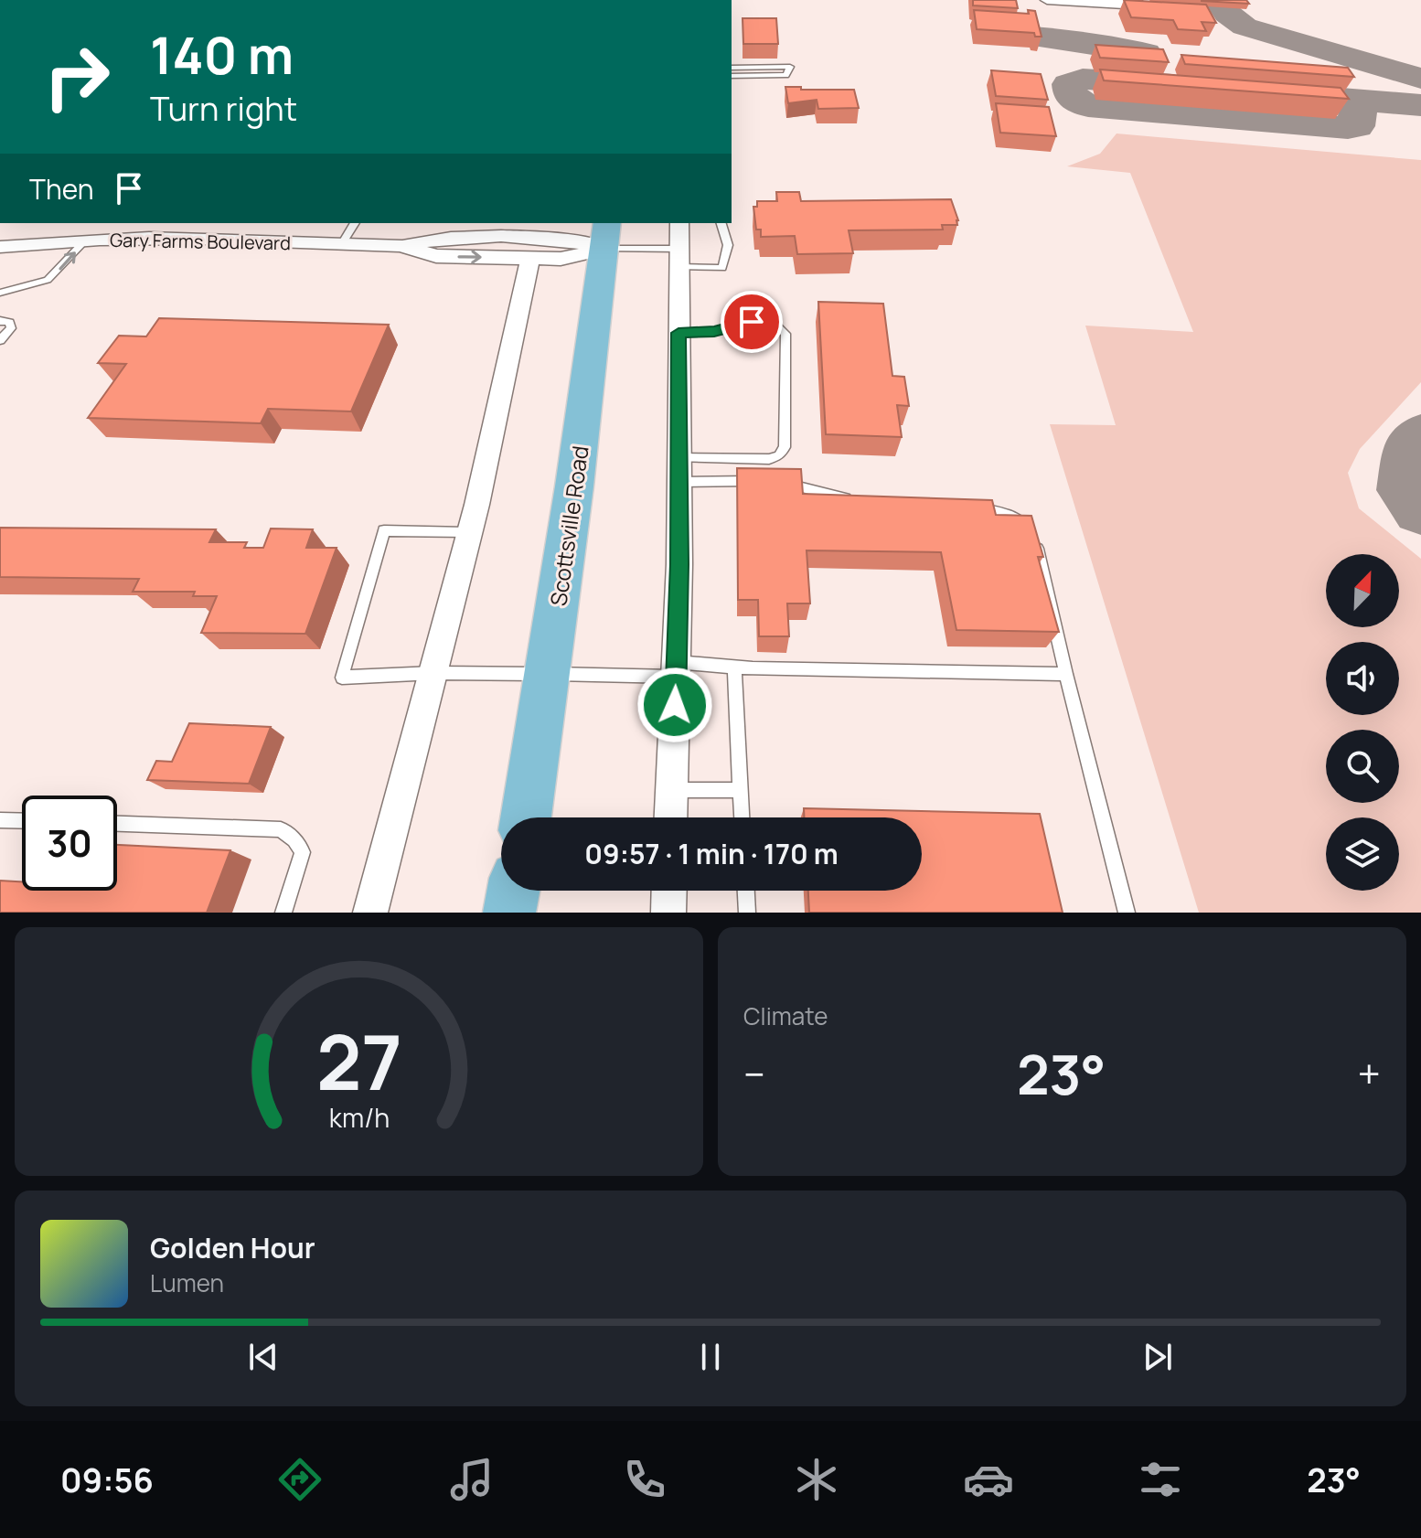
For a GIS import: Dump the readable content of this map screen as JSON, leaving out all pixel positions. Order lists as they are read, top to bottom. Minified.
{"streets":{"main road":["Scottsville Road"],"street":["Gary Farms Boulevard"]},"crossings":[["Gary Farms Boulevard","Scottsville Road"]],"north":"top right","page":{"turn":["140 m","Turn right"],"then":"Then","limit":"30","trip":"09:57 · 1 min · 170 m","tile":"Climate","heat":["−","23°","+"],"song":["Golden Hour","Lumen"],"tabs":["09:56","23°"],"gauge":["27","km/h"]}}
